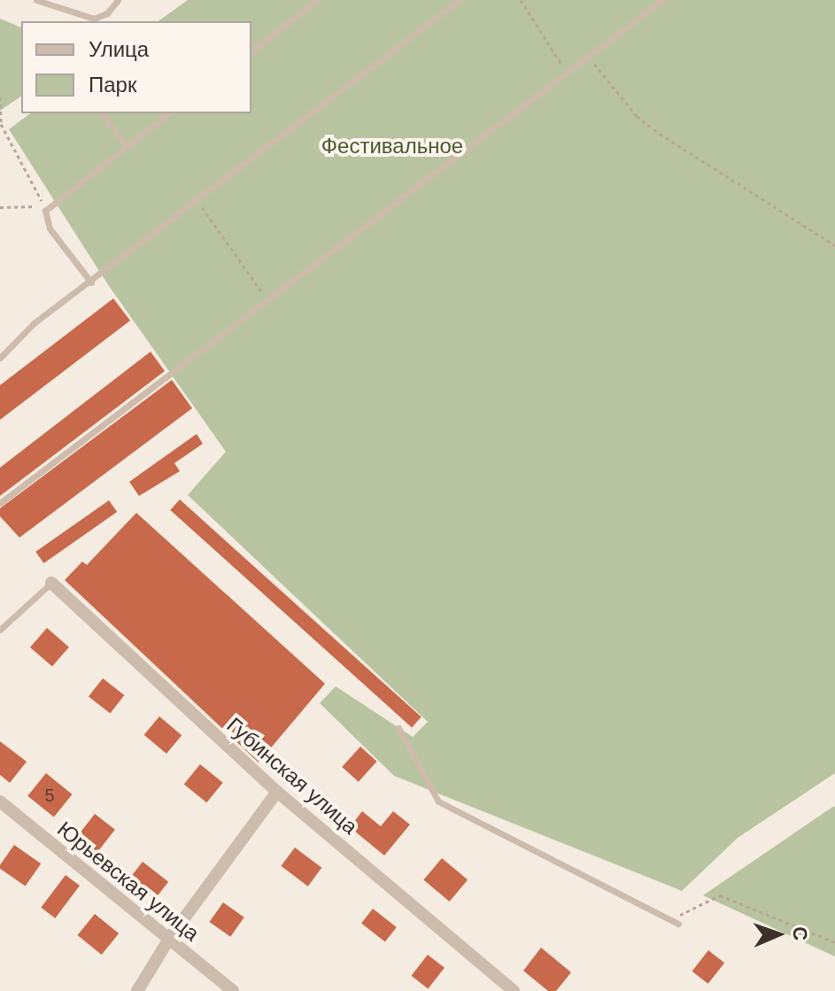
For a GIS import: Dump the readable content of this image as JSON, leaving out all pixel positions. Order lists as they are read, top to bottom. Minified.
{"streets":{"street":["Губинская улица","Юрьевская улица"]},"parks":["Фестивальное"],"house_numbers":["5"],"legend":["Улица","Парк"],"north":"right"}
